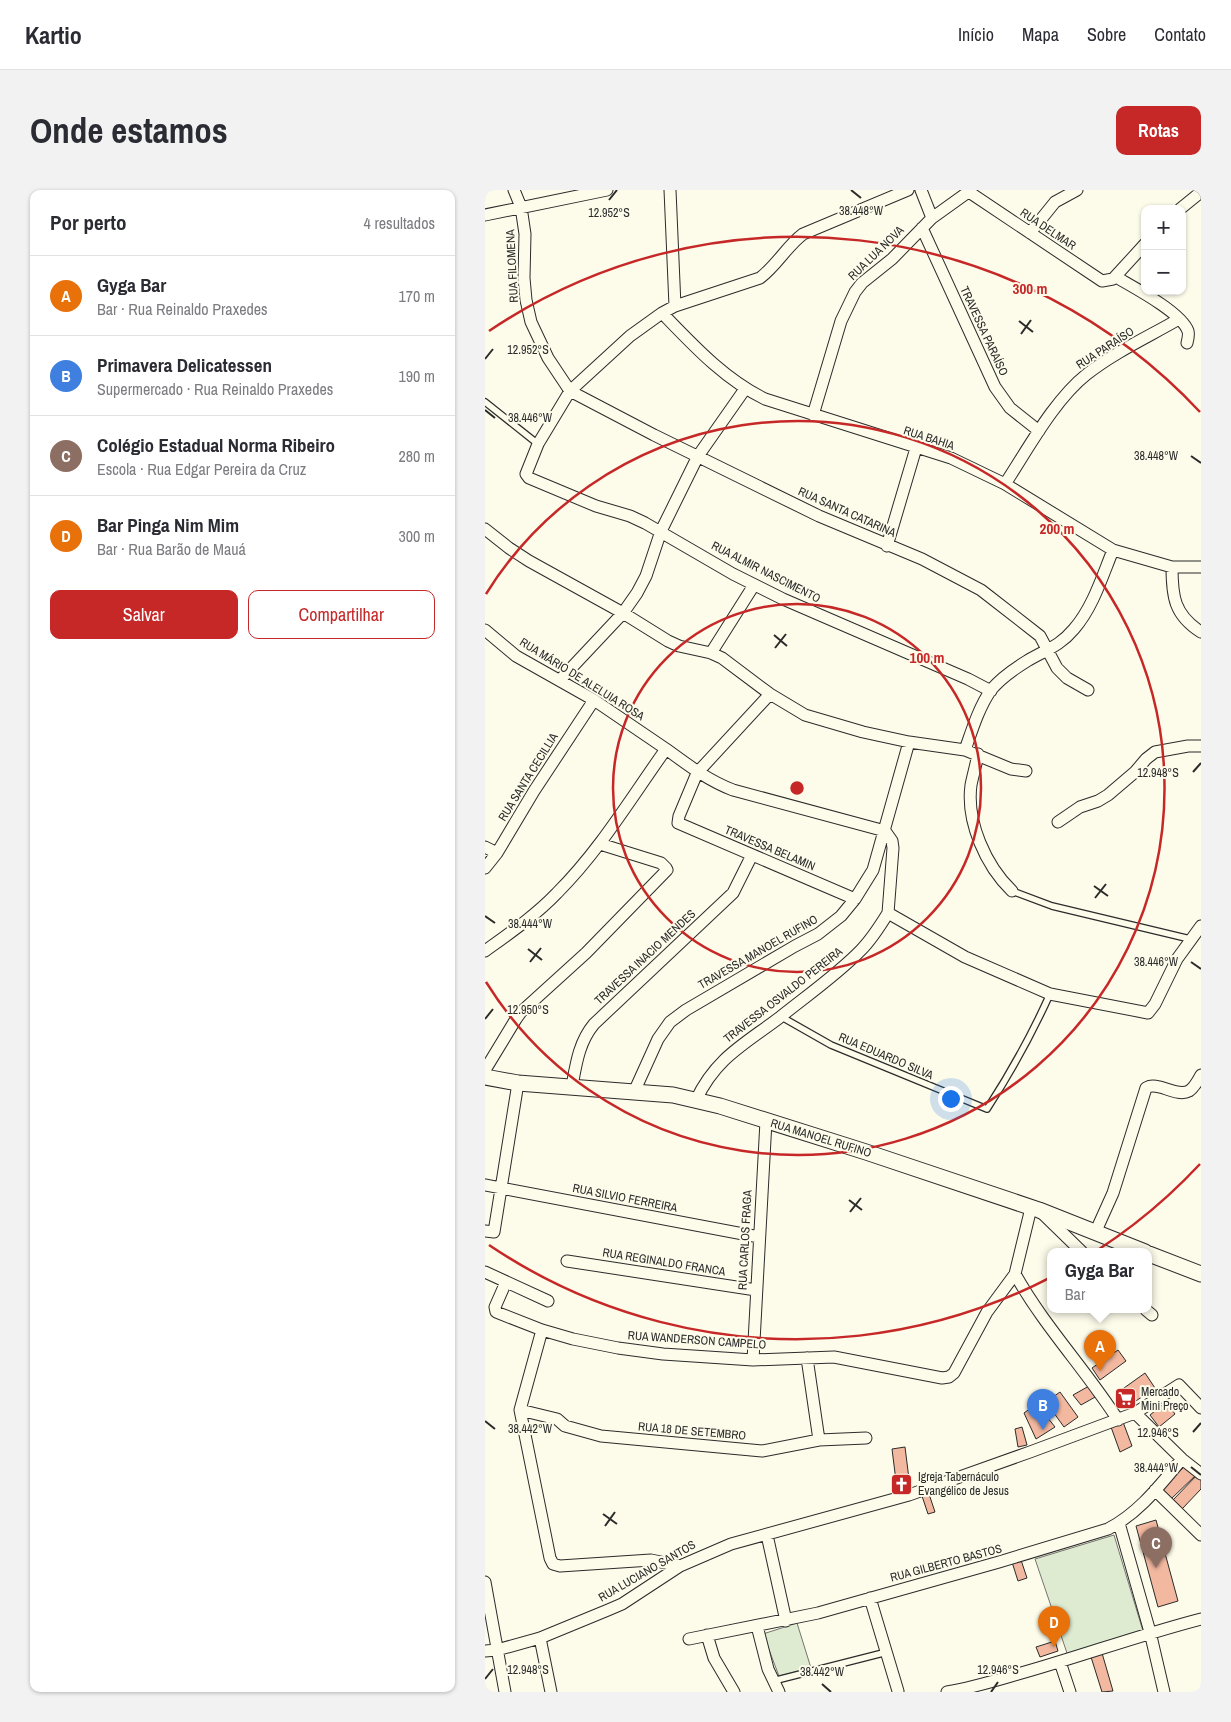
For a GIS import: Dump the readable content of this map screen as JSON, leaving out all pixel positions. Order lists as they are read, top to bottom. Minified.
{"streets":{"main road":["RUA MANOEL RUFINO"],"street":["RUA DELMAR","RUA LUA NOVA","RUA FILOMENA","TRAVESSA PARAÍSO","RUA PARAÍSO","RUA BAHIA","RUA SANTA CATARINA","RUA ALMIR NASCIMENTO","RUA MÁRIO DE ALELUIA ROSA","RUA SANTA CECILLIA","TRAVESSA BELAMIN","TRAVESSA MANOEL RUFINO","TRAVESSA INACIO MENDES","TRAVESSA OSVALDO PEREIRA","RUA SILVIO FERREIRA","RUA CARLOS FRAGA","RUA REGINALDO FRANCA","RUA WANDERSON CAMPELO","RUA 18 DE SETEMBRO","RUA GILBERTO BASTOS","RUA LUCIANO SANTOS"],"lane":["RUA EDUARDO SILVA"]},"crossings":[["RUA DELMAR","RUA LUA NOVA"],["RUA DELMAR","RUA PARAÍSO"],["RUA LUA NOVA","TRAVESSA PARAÍSO"],["RUA LUA NOVA","RUA BAHIA"],["RUA FILOMENA","RUA SANTA CATARINA"],["TRAVESSA PARAÍSO","RUA PARAÍSO"],["RUA PARAÍSO","RUA BAHIA"],["RUA MÁRIO DE ALELUIA ROSA","RUA SANTA CECILLIA"],["RUA MÁRIO DE ALELUIA ROSA","TRAVESSA BELAMIN"],["RUA MÁRIO DE ALELUIA ROSA","TRAVESSA MANOEL RUFINO"],["TRAVESSA BELAMIN","TRAVESSA MANOEL RUFINO"],["TRAVESSA BELAMIN","TRAVESSA INACIO MENDES"],["TRAVESSA MANOEL RUFINO","RUA MANOEL RUFINO"],["TRAVESSA INACIO MENDES","RUA MANOEL RUFINO"],["TRAVESSA OSVALDO PEREIRA","RUA EDUARDO SILVA"],["TRAVESSA OSVALDO PEREIRA","RUA MANOEL RUFINO"],["RUA MANOEL RUFINO","RUA CARLOS FRAGA"],["RUA SILVIO FERREIRA","RUA CARLOS FRAGA"],["RUA CARLOS FRAGA","RUA REGINALDO FRANCA"],["RUA CARLOS FRAGA","RUA WANDERSON CAMPELO"]],"places":{"supermarket":["Mercado Mini Preço"],"church":["Igreja Tabernáculo Evangélico de Jesus"]},"page":{"header":"Kartio","nav":["Início","Mapa","Sobre","Contato"],"buttons":["Rotas",["Salvar","Compartilhar"]],"title":"Onde estamos","heading":["Por perto","4 resultados"],"map_buttons":["+","−"],"list":[{"mark":"A","name":"Gyga Bar","note":"Bar · Rua Reinaldo Praxedes","value":"170 m"},{"mark":"B","name":"Primavera Delicatessen","note":"Supermercado · Rua Reinaldo Praxedes","value":"190 m"},{"mark":"C","name":"Colégio Estadual Norma Ribeiro","note":"Escola · Rua Edgar Pereira da Cruz","value":"280 m"},{"mark":"D","name":"Bar Pinga Nim Mim","note":"Bar · Rua Barão de Mauá","value":"300 m"}],"popup":["Gyga Bar","Bar"],"pins":["A","B","C","D"]},"coordinates":["38.448°W","12.952°S","38.446°W","12.948°S","38.444°W","12.950°S","38.442°W","12.946°S"],"rings":["300 m","200 m","100 m"]}
